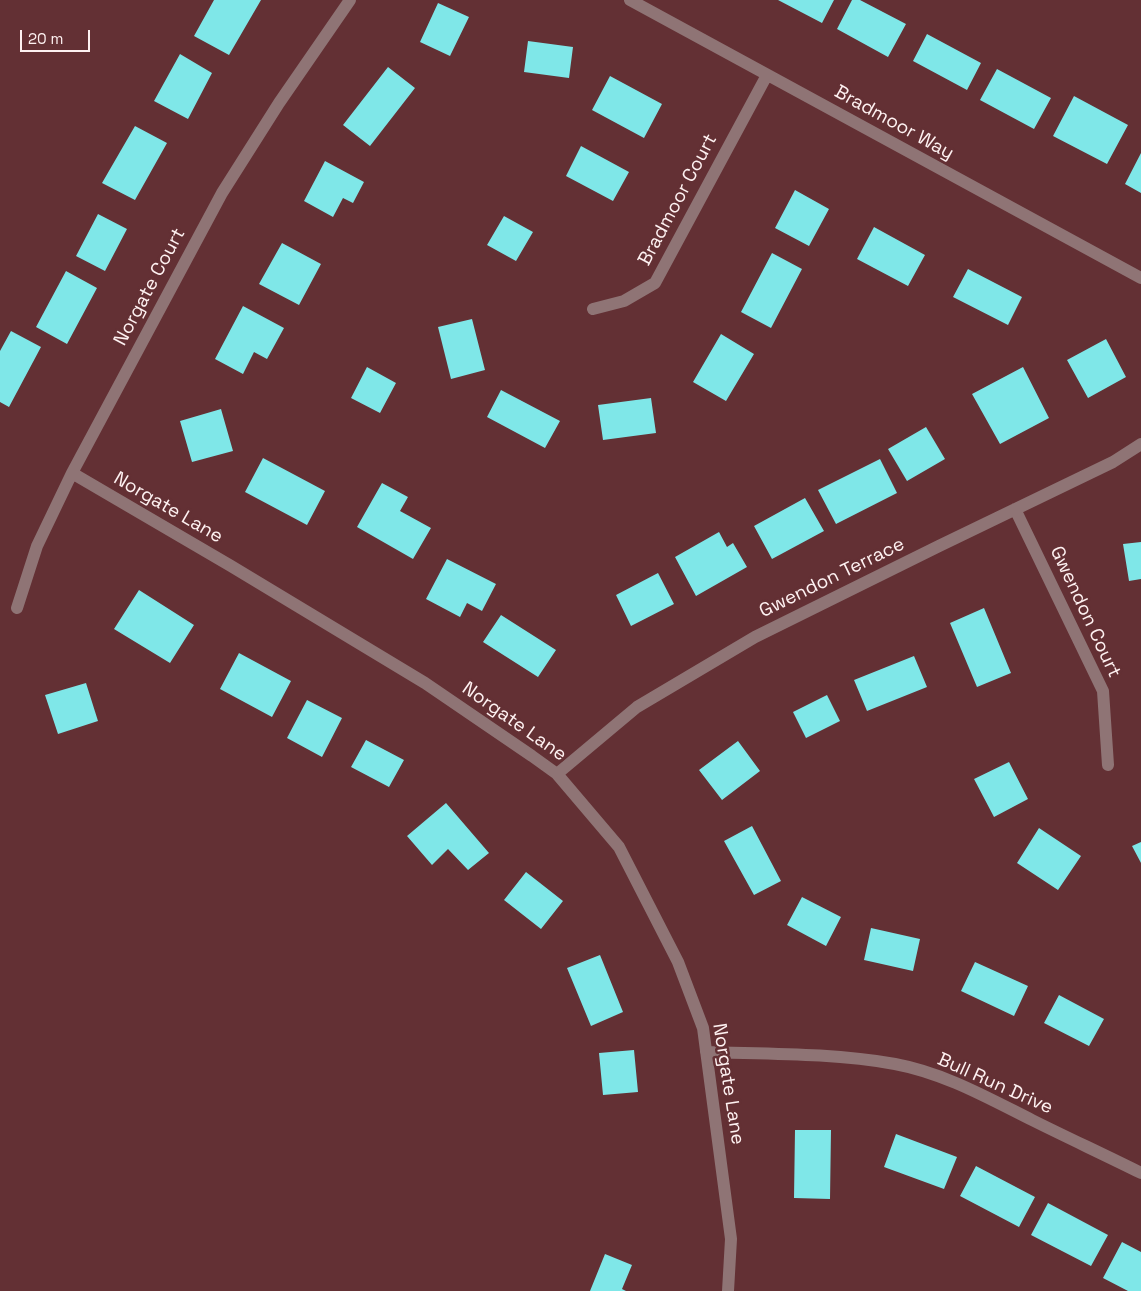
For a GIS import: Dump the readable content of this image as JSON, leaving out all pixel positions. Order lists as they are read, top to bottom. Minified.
{"streets":{"street":["Bradmoor Way","Bradmoor Court","Norgate Court","Norgate Lane","Gwendon Terrace","Gwendon Court","Bull Run Drive"]},"crossings":[["Bradmoor Way","Bradmoor Court"],["Norgate Court","Norgate Lane"],["Norgate Lane","Gwendon Terrace"],["Norgate Lane","Bull Run Drive"],["Gwendon Terrace","Gwendon Court"]],"scale_bar":"20 m"}
